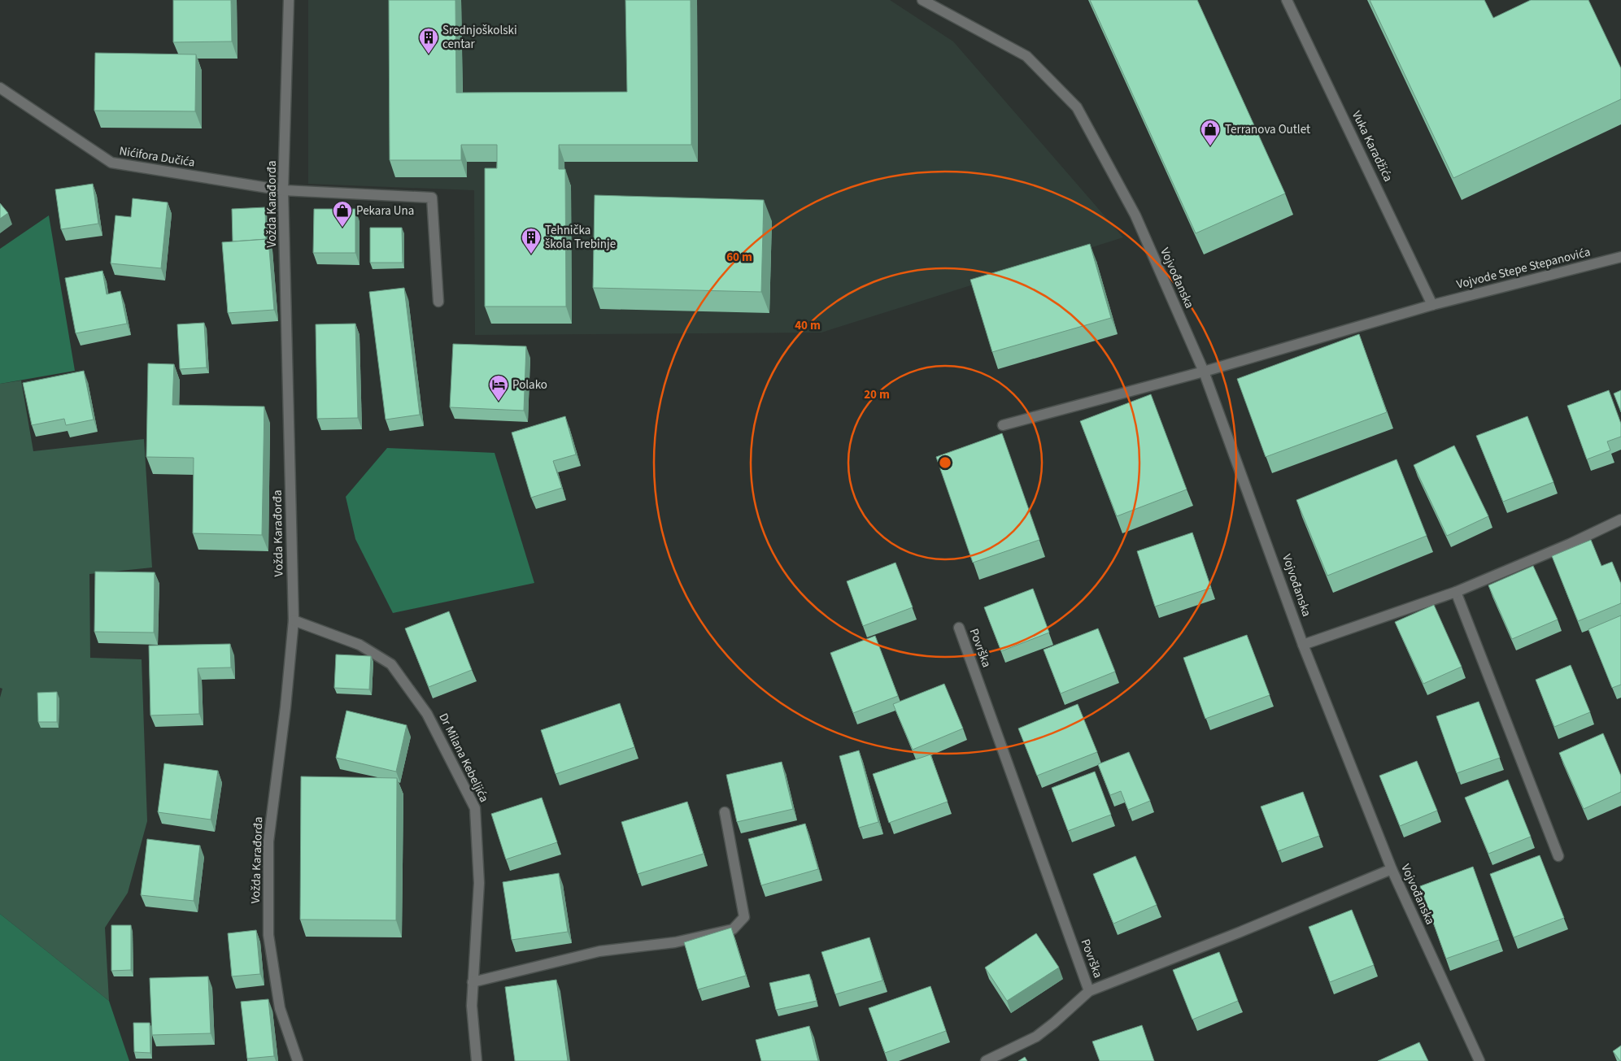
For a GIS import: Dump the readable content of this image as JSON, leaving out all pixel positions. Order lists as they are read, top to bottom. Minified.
{"streets":{"street":["Vuka Karadžića","Nićifora Dučića","Vožda Karađorđa","Vojvode Stepe Stepanovića","Vojvođanska","Površka","Dr Milana Kebeljića"]},"crossings":[["Vuka Karadžića","Vojvode Stepe Stepanovića"],["Nićifora Dučića","Vožda Karađorđa"],["Vožda Karađorđa","Dr Milana Kebeljića"],["Vojvode Stepe Stepanovića","Vojvođanska"],["Vojvođanska","Površka"]],"places":{"building":["Srednjoškolski centar","Tehnička škola Trebinje"],"shop":["Terranova Outlet","Pekara Una"],"hotel":["Polako"]},"rings":["60 m","40 m","20 m"]}
